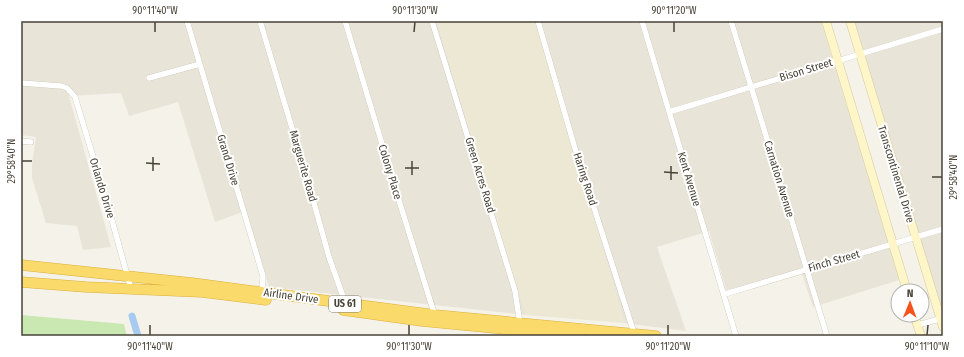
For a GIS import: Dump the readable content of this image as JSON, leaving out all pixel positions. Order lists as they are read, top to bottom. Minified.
{"streets":{"highway":["Airline Drive","US 61"],"street":["Bison Street","Grand Drive","Marguerite Road","Colony Place","Transcontinental Drive","Green Acres Road","Haring Road","Kent Avenue","Carnation Avenue","Orlando Drive","Finch Street"]},"crossings":[["Bison Street","Transcontinental Drive"],["Bison Street","Kent Avenue"],["Bison Street","Carnation Avenue"],["Grand Drive","Airline Drive"],["Marguerite Road","Airline Drive"],["Colony Place","Airline Drive"],["Transcontinental Drive","Finch Street"],["Green Acres Road","Airline Drive"],["Haring Road","Airline Drive"],["Kent Avenue","Finch Street"],["Carnation Avenue","Finch Street"],["Orlando Drive","Airline Drive"]],"north":"top","coordinates":["90°11'40\"W","90°11'30\"W","90°11'20\"W","29°58'40\"N","90°11'10\"W"]}
